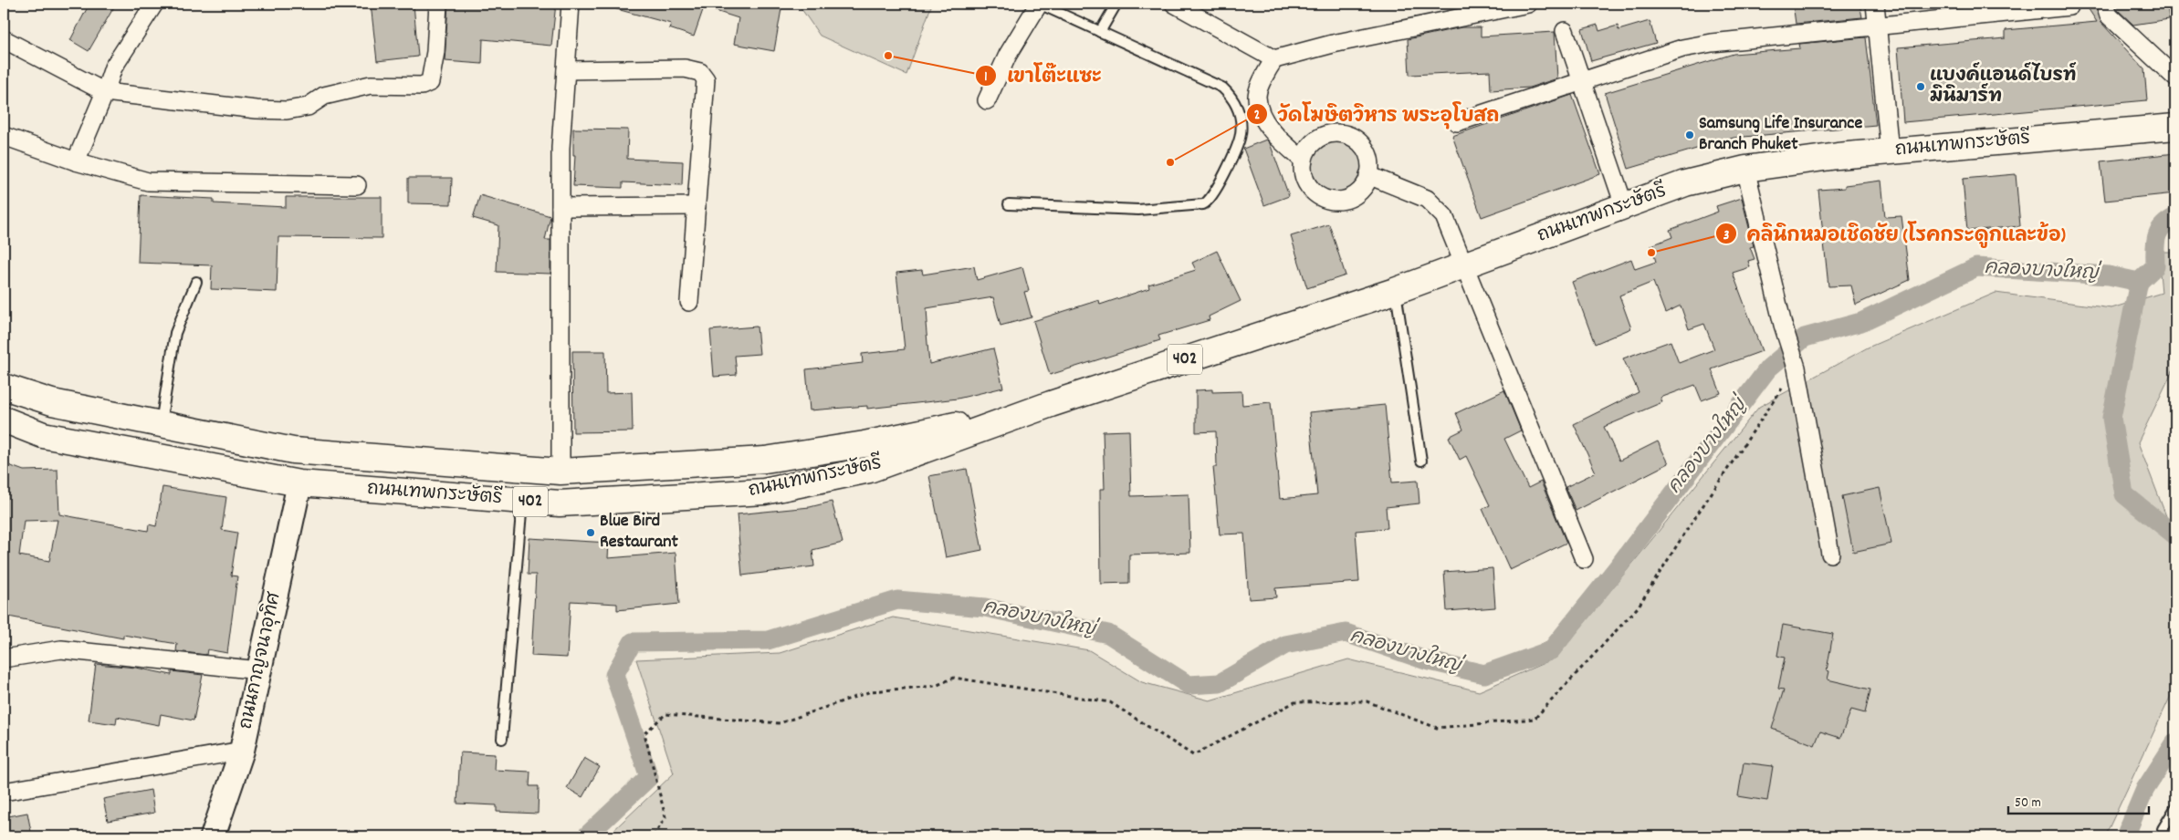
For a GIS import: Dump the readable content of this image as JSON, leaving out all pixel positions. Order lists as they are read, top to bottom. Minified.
{"streets":{"main road":["ถนนเทพกระษัตรี","402"],"street":["ถนนกาญจนาอุทิศ"]},"crossings":[["ถนนเทพกระษัตรี","ถนนกาญจนาอุทิศ"]],"water":["คลองบางใหญ่"],"places":["เขาโต๊ะแซะ","แบงค์แอนด์ไบรท์ มินิมาร์ท","Samsung Life Insurance Branch Phuket","วัดโฆษิตวิหาร พระอุโบสถ","คลินิกหมอเชิดชัย (โรคกระดูกและข้อ)","Blue Bird Restaurant"],"scale_bar":"50 m"}
